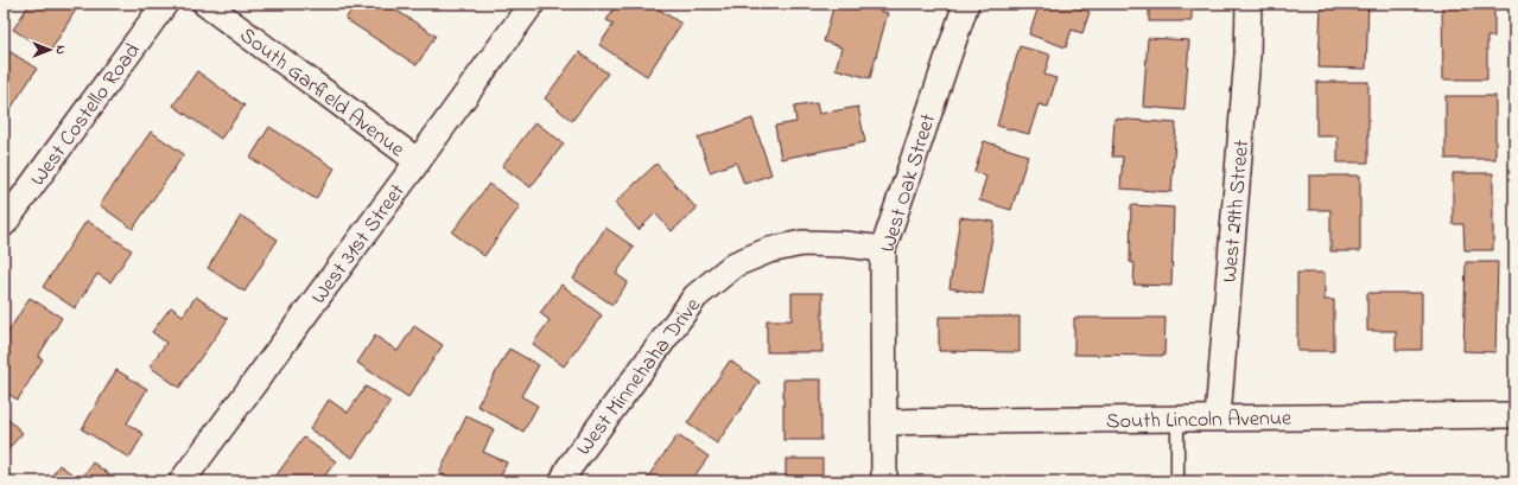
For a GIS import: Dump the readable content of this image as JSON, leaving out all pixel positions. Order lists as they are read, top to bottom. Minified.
{"streets":{"street":["South Garfield Avenue","West Costello Road","West Oak Street","West 29th Street","West 31st Street","West Minnehaha Drive","South Lincoln Avenue"]},"crossings":[["South Garfield Avenue","West 31st Street"],["West Oak Street","West Minnehaha Drive"],["West Oak Street","South Lincoln Avenue"],["West 29th Street","South Lincoln Avenue"]],"north":"right"}
